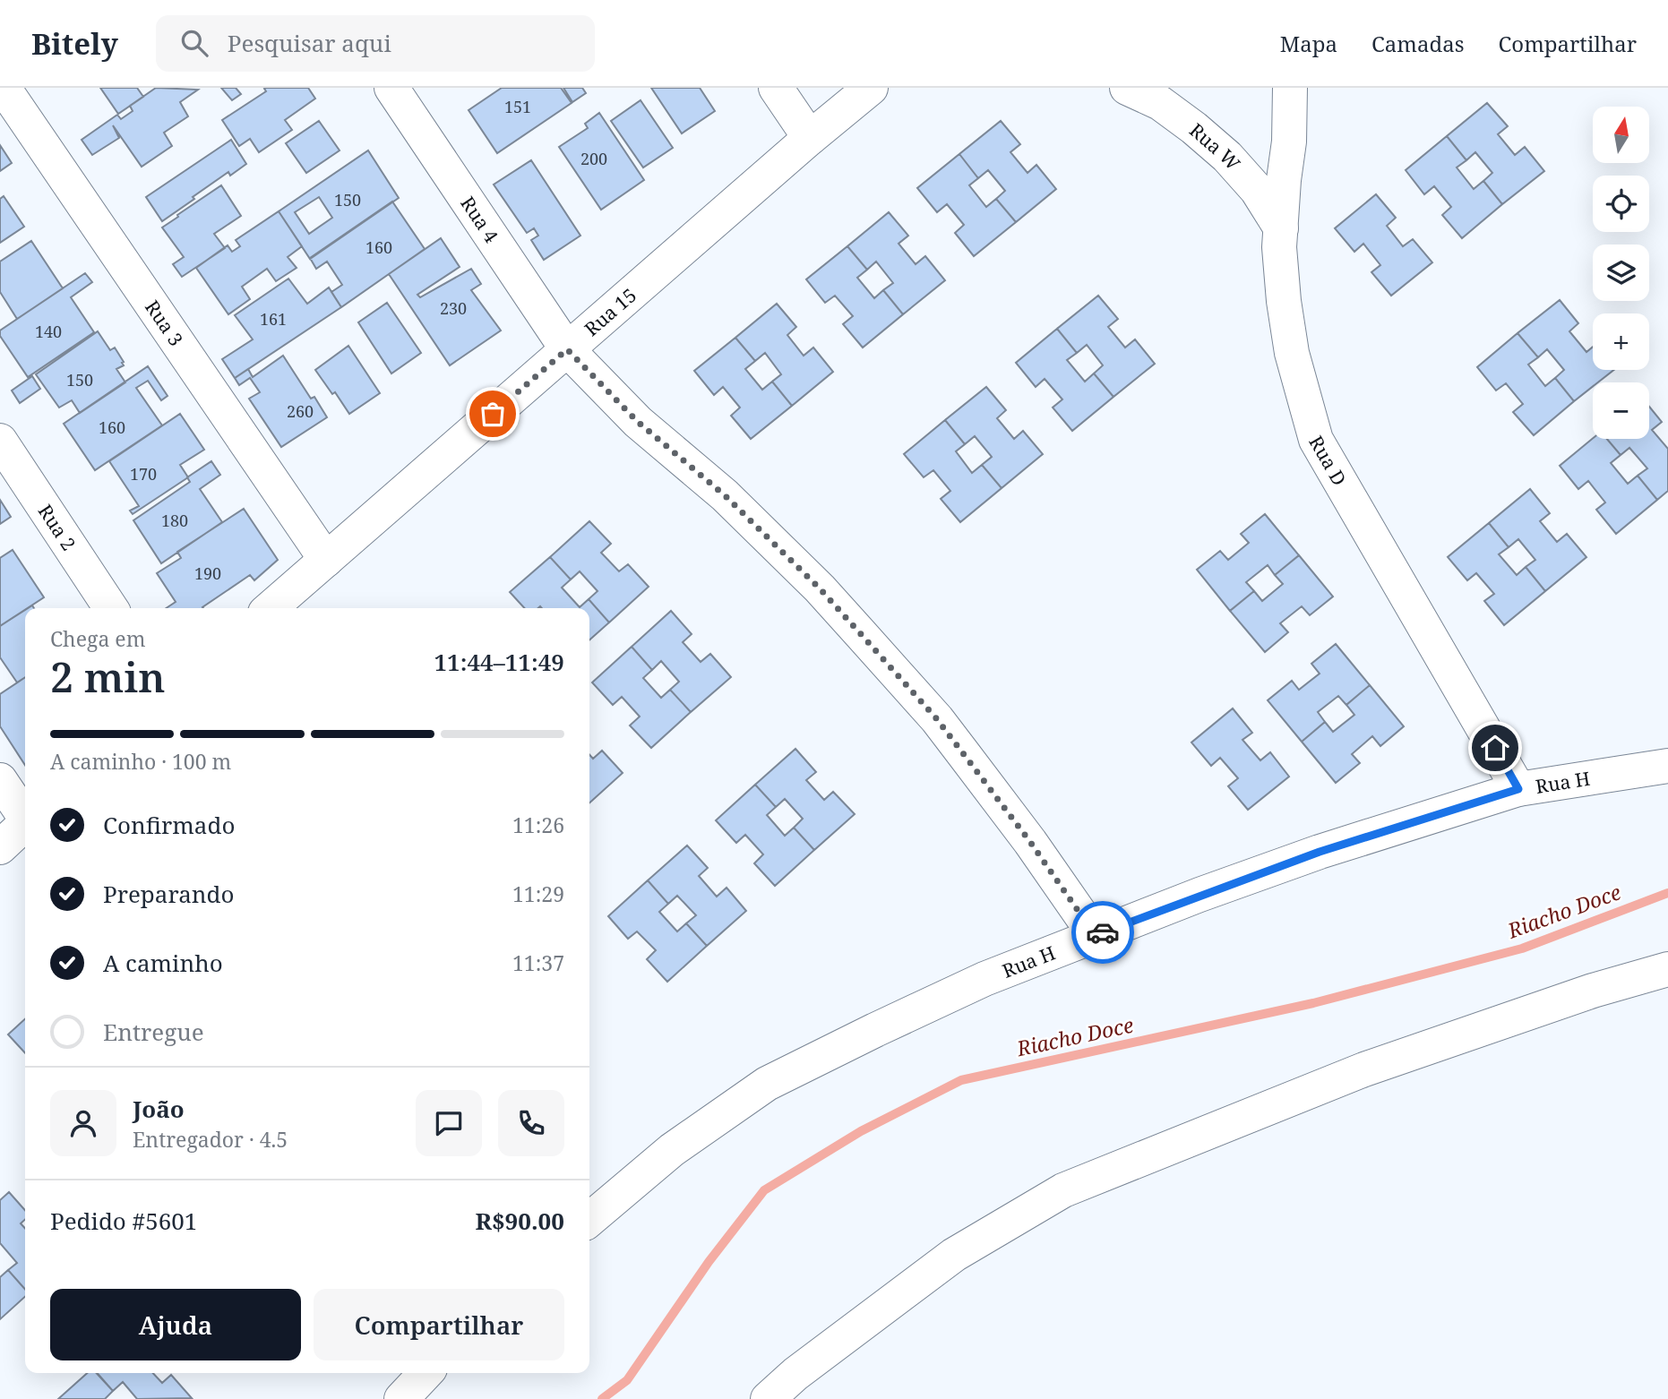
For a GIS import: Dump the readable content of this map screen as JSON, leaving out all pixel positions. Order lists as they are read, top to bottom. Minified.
{"streets":{"street":["Rua W","Rua 4","Rua 15","Rua 3","Rua D","Rua 2","Rua H"]},"crossings":[["Rua W","Rua D"],["Rua 4","Rua 15"],["Rua 4","Rua H"],["Rua 15","Rua 3"],["Rua D","Rua H"]],"water":["Riacho Doce"],"house_numbers":["151","200","150","160","230","161","140","150","260","160","170","180","190"],"north":"top","page":{"header":"Bitely","search":"Pesquisar aqui","nav":["Mapa","Camadas","Compartilhar"],"map_buttons":["+","−"],"heading":["2 min","Chega em","11:44–11:49"],"panel":["João","Entregador · 4.5","Pedido #5601","R$90.00"],"bar":"A caminho · 100 m","list":[["Confirmado","11:26"],["Preparando","11:29"],["A caminho","11:37"],"Entregue"],"buttons":["Ajuda","Compartilhar"]}}
